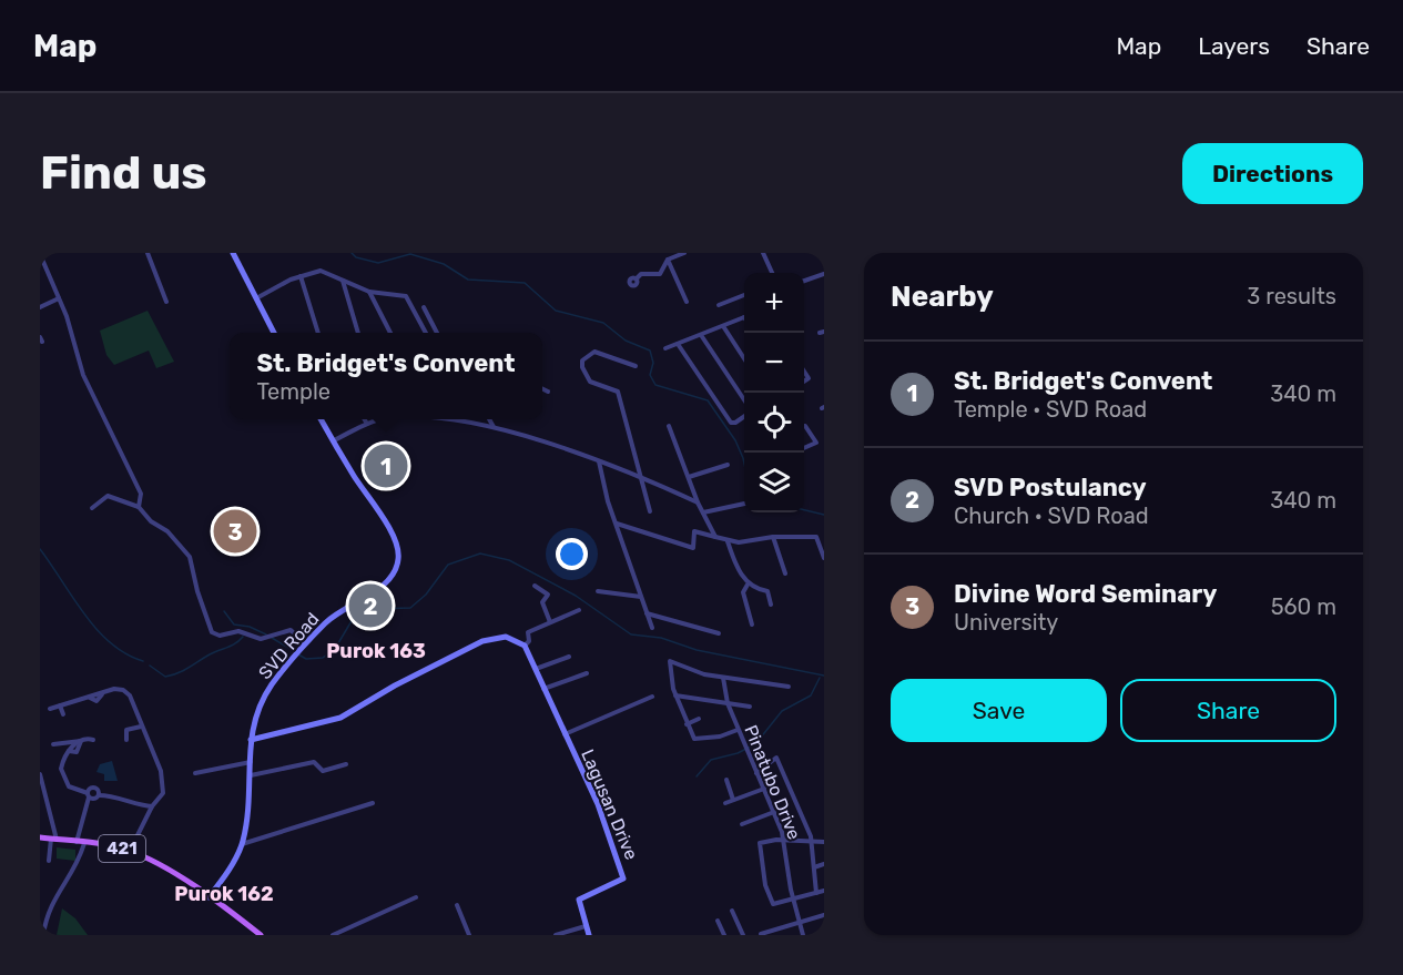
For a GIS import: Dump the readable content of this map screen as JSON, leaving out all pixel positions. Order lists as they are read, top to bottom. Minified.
{"streets":{"main road":["SVD Road","Lagusan Drive","421"],"street":["Pinatubo Drive"]},"crossings":[["SVD Road","421"]],"districts":["Purok 163","Purok 162"],"page":{"header":"Map","nav":["Map","Layers","Share"],"buttons":["Directions",["Save","Share"]],"title":"Find us","heading":["Nearby","3 results"],"map_buttons":["+","−"],"popup":["St. Bridget's Convent","Temple"],"list":[{"mark":"1","name":"St. Bridget's Convent","note":"Temple · SVD Road","value":"340 m"},{"mark":"2","name":"SVD Postulancy","note":"Church · SVD Road","value":"340 m"},{"mark":"3","name":"Divine Word Seminary","note":"University","value":"560 m"}],"pins":["1","3","2"]}}
